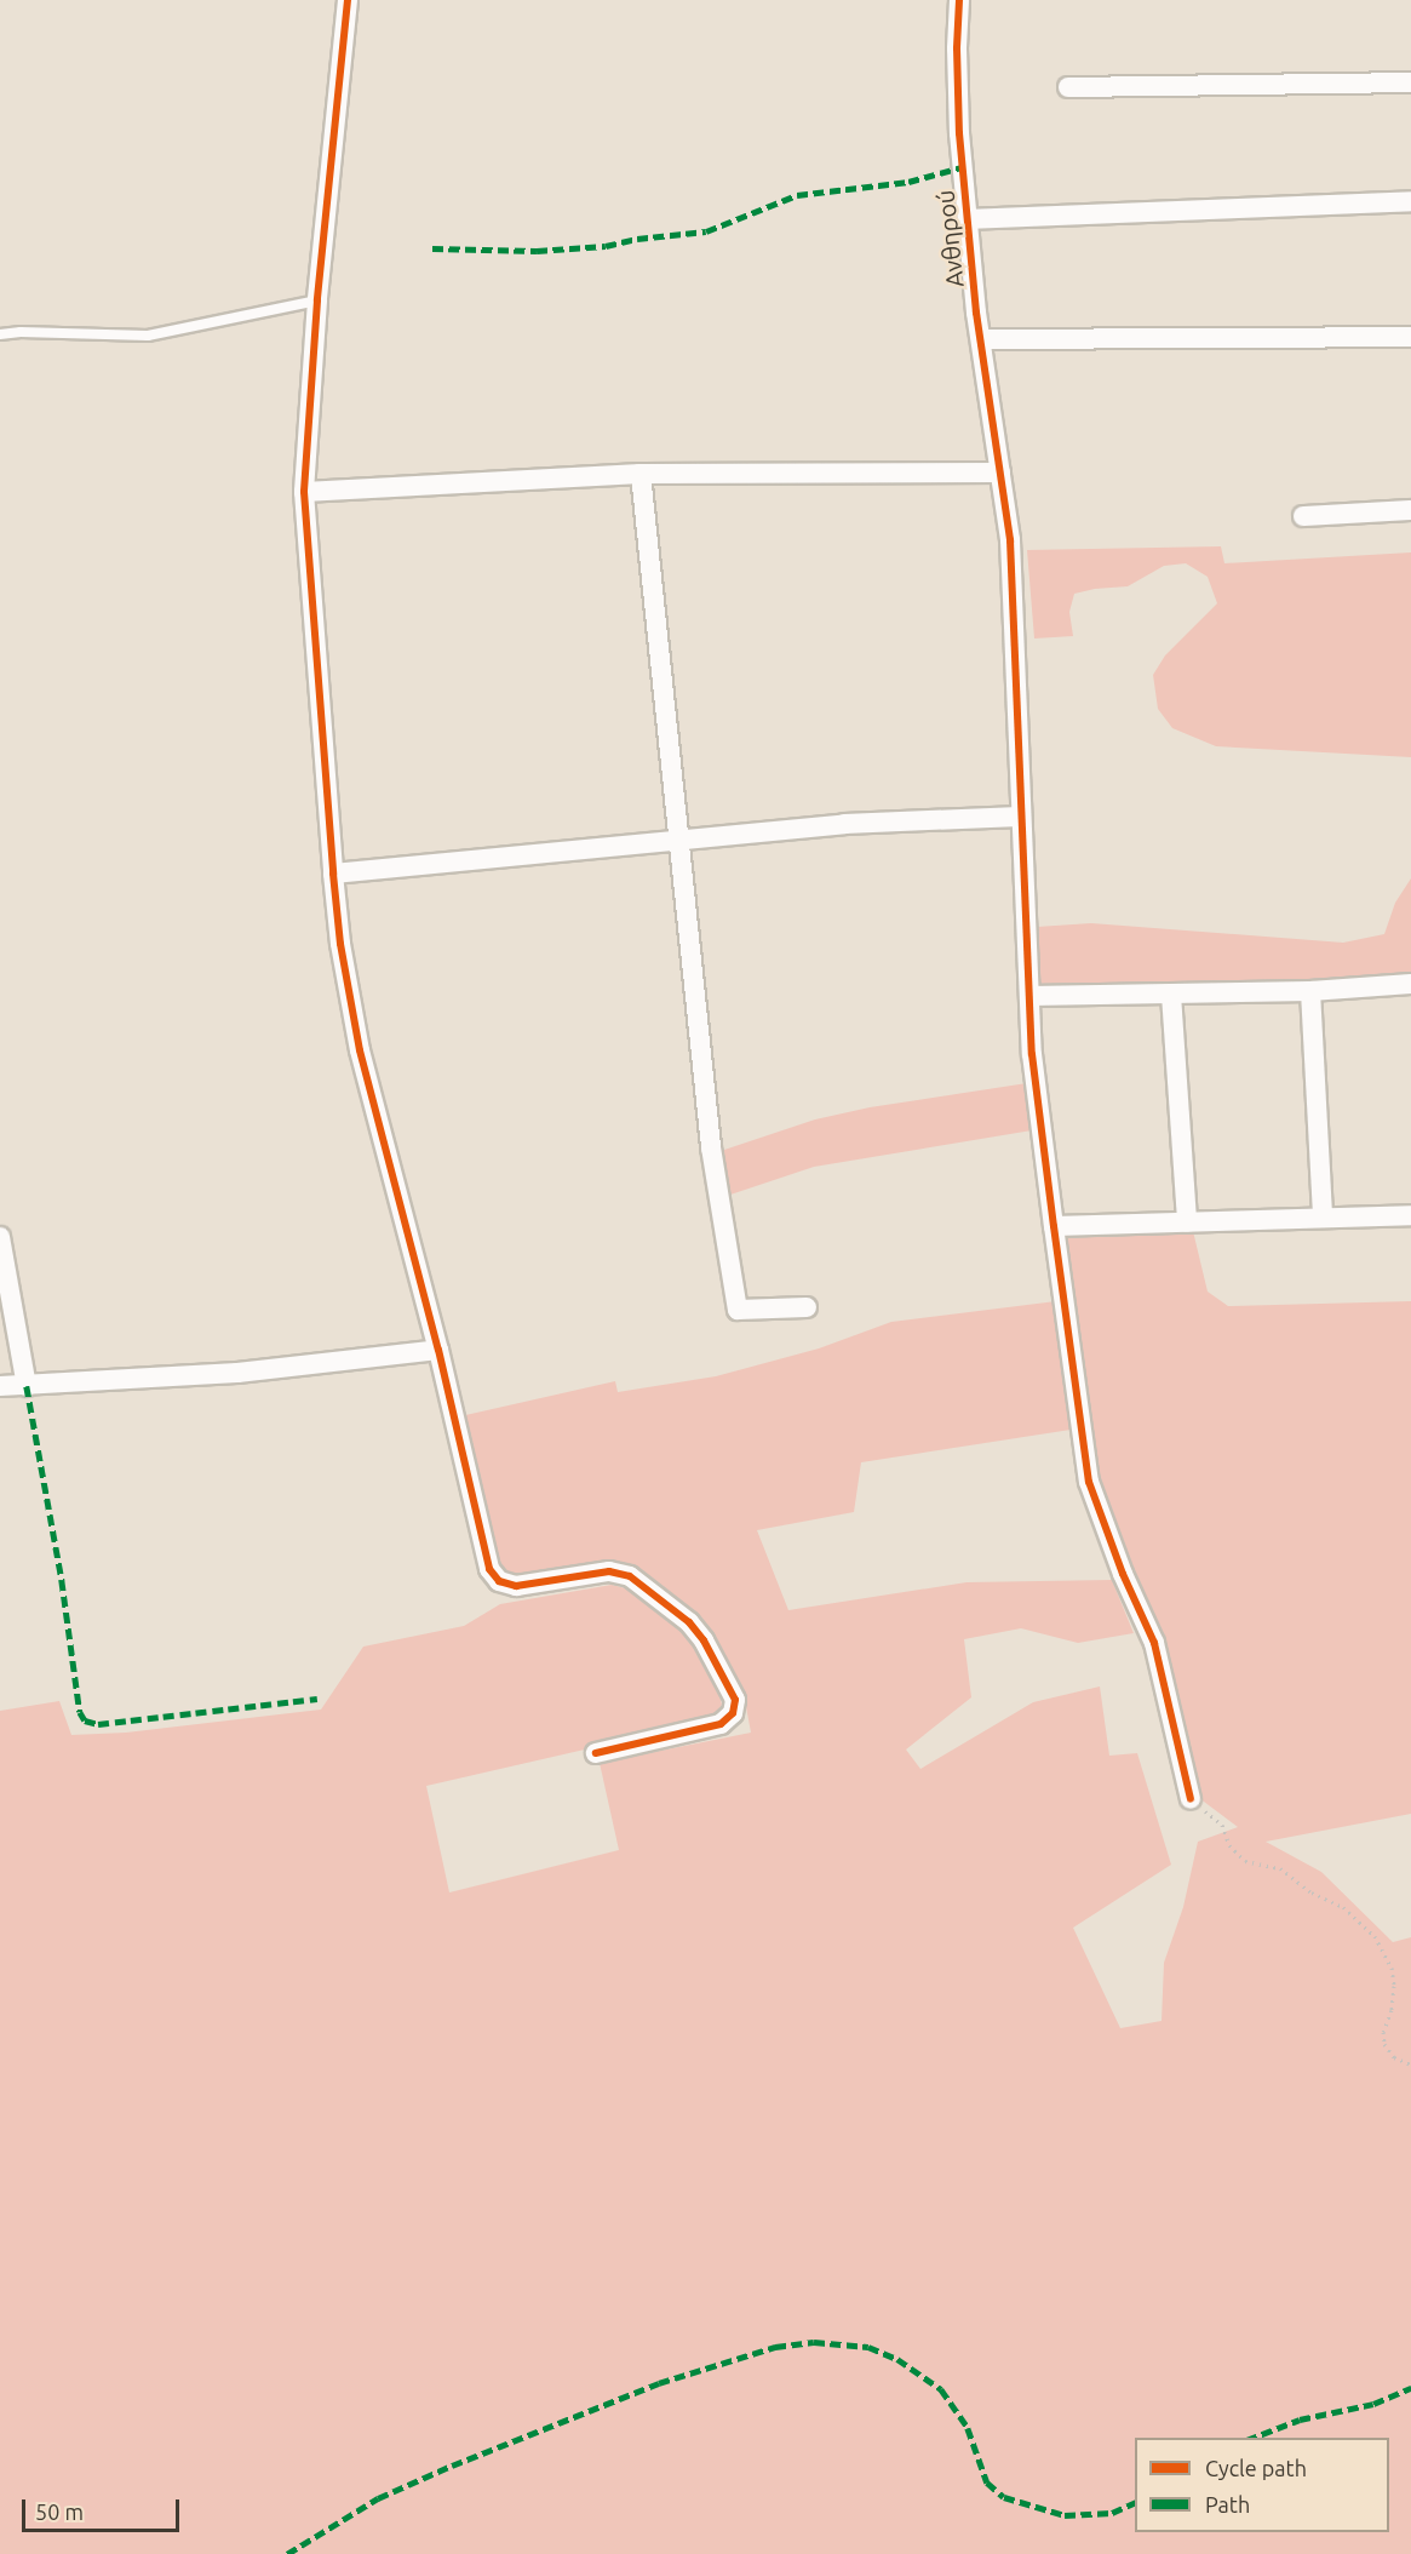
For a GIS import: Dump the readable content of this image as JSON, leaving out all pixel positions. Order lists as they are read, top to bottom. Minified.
{"streets":{"street":["Ανθηρού"]},"legend":["Cycle path","Path"],"scale_bar":"50 m"}
